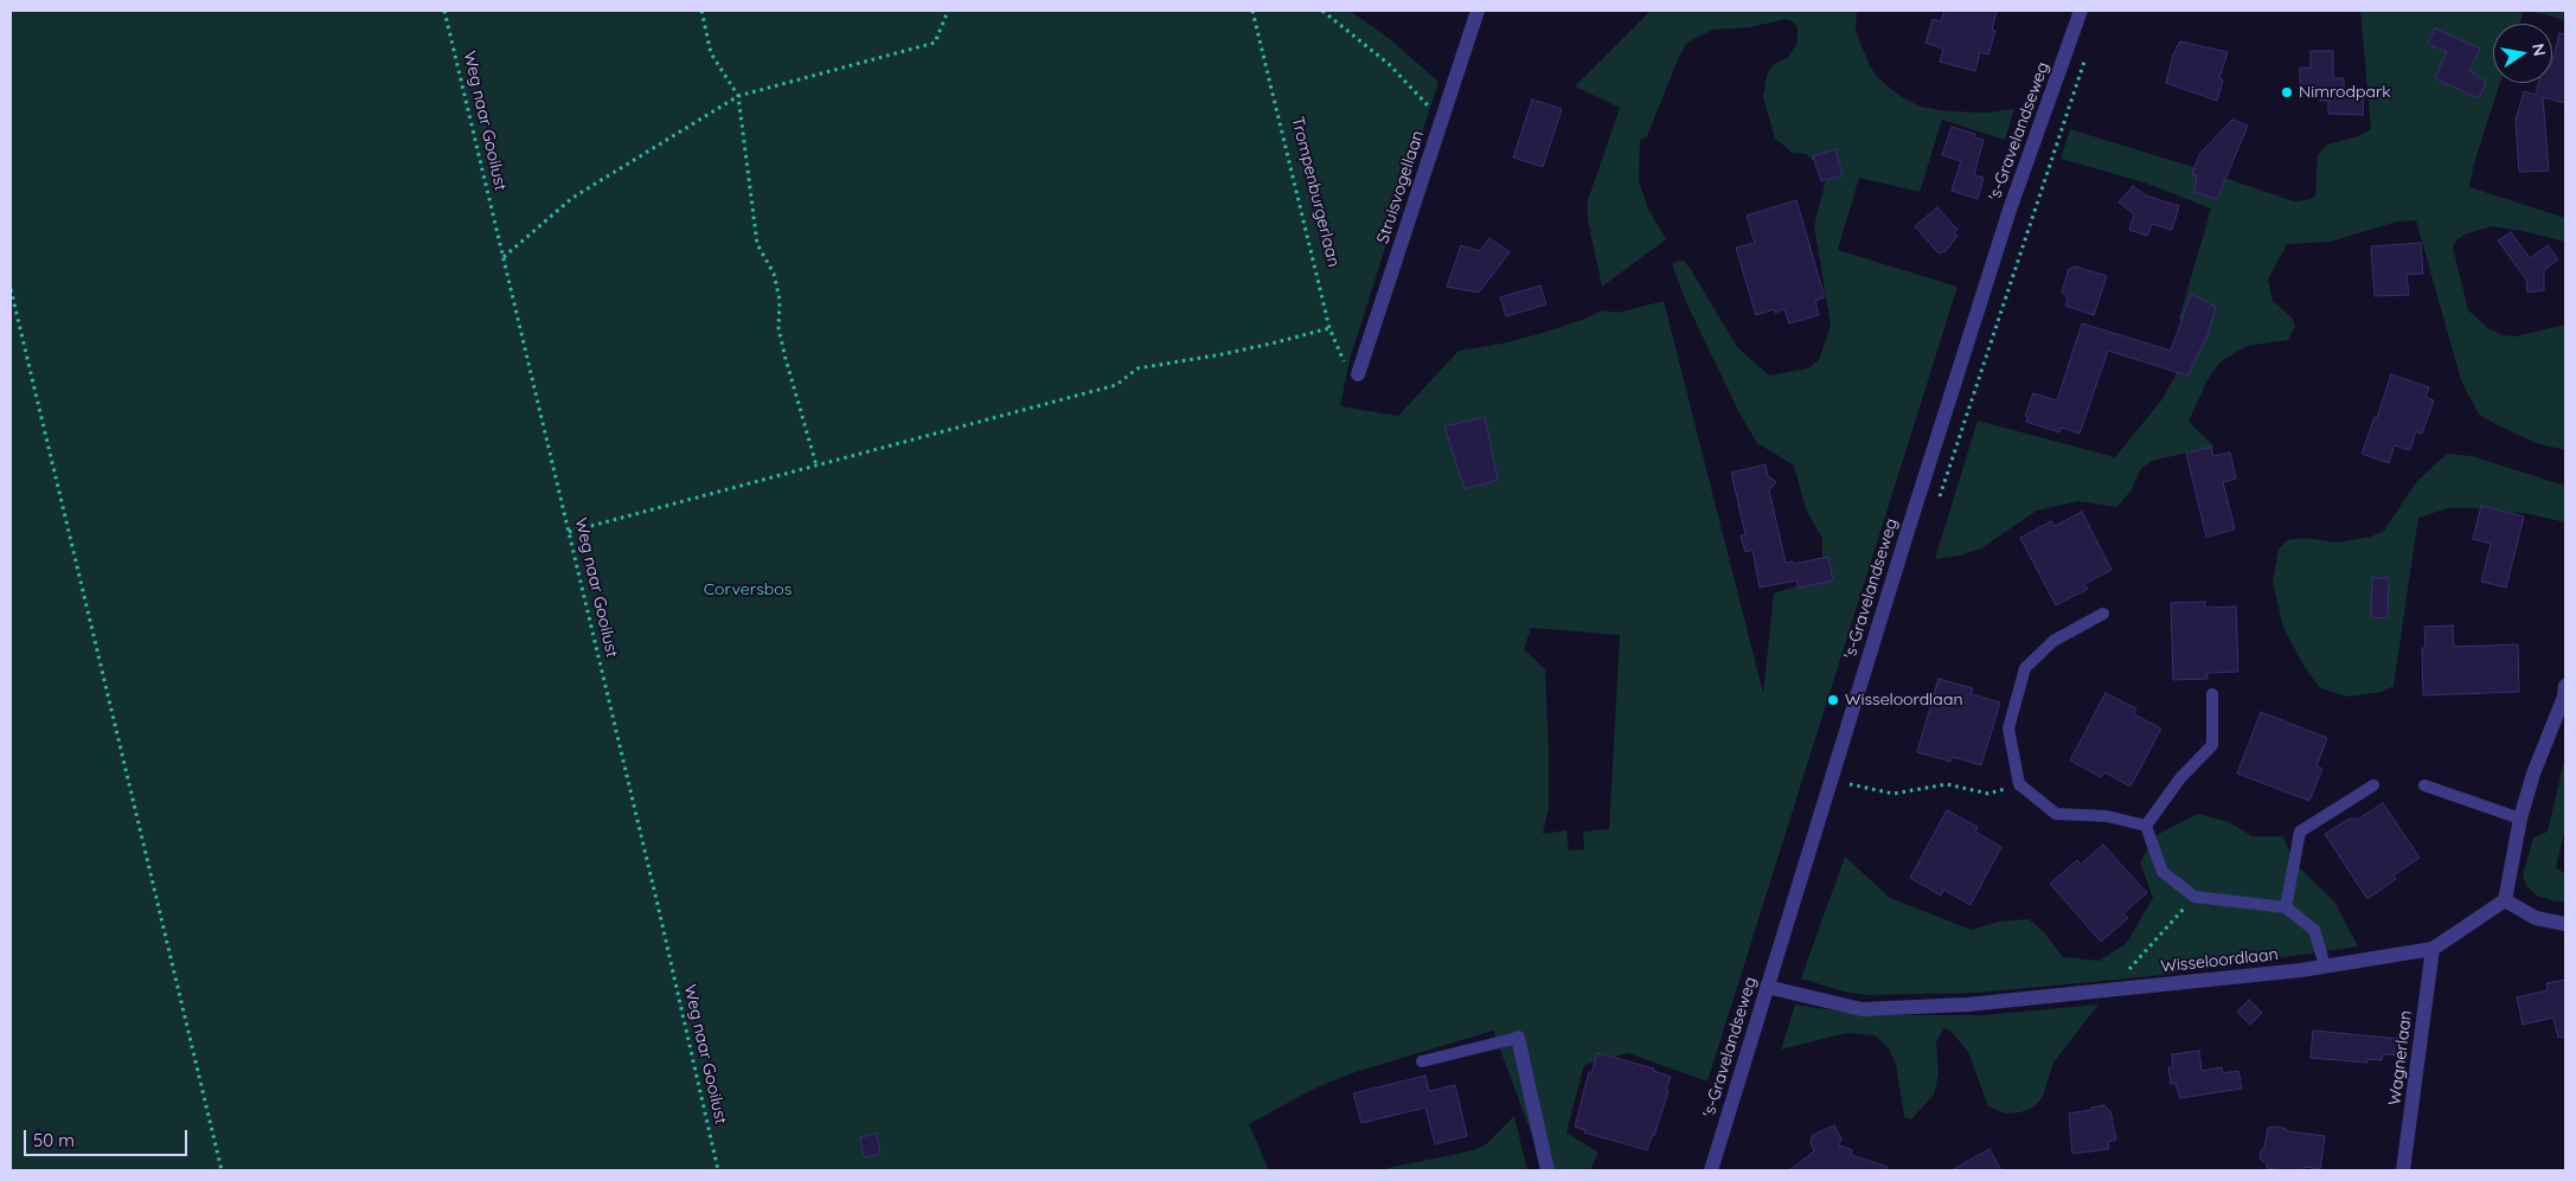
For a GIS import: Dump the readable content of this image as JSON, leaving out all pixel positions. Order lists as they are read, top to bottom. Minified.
{"streets":{"street":["'s-Gravelandseweg","Struisvogellaan","Wisseloordlaan","Wagnerlaan"],"path":["Weg naar Gooilust","Trompenburgerlaan"]},"crossings":[["'s-Gravelandseweg","Wisseloordlaan"],["Struisvogellaan","Trompenburgerlaan"],["Wisseloordlaan","Wagnerlaan"]],"parks":["Corversbos"],"places":["Nimrodpark","Wisseloordlaan"],"scale_bar":"50 m","north":"right"}
